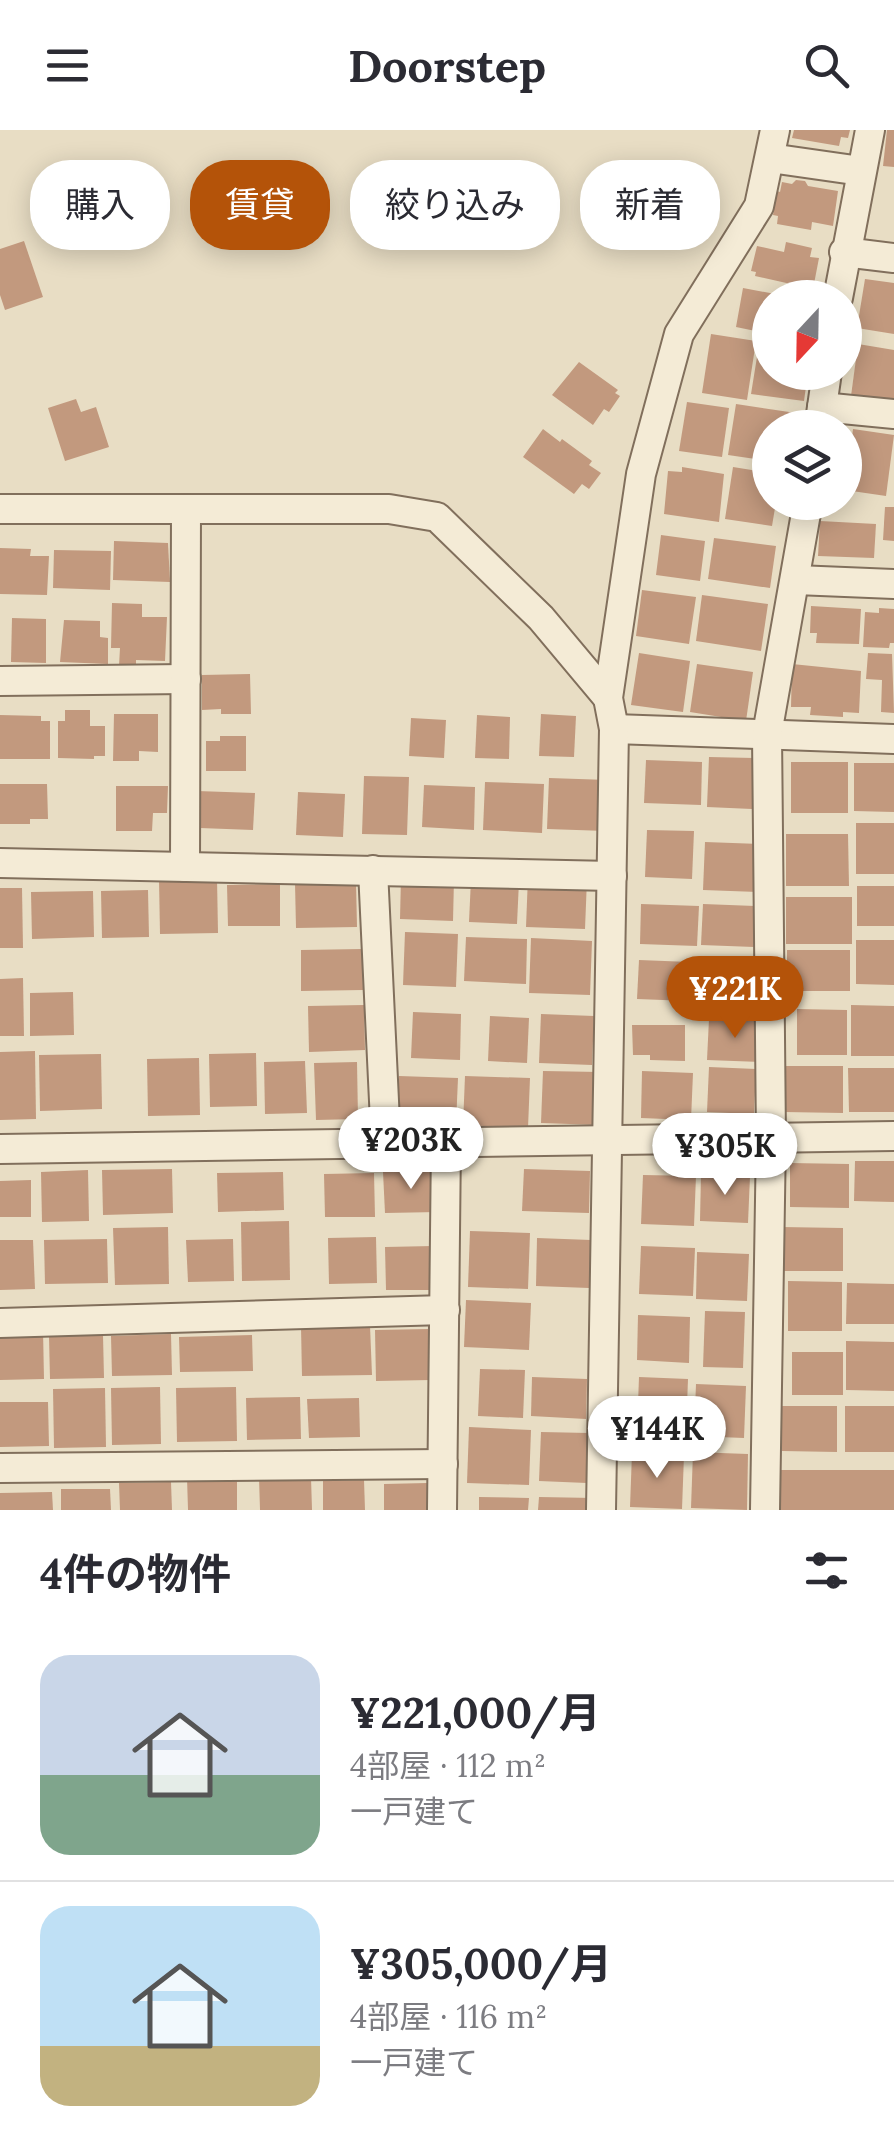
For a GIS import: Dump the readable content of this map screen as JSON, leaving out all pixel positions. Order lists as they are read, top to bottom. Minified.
{"north":"bottom","page":{"header":"Doorstep","chip":["購入","賃貸","絞り込み","新着"],"price":["¥221K","¥203K","¥305K","¥144K"],"heading":"4件の物件","list":[{"name":"¥221,000/月","note":"4部屋 · 112 m² · 一戸建て"},{"name":"¥305,000/月","note":"4部屋 · 116 m² · 一戸建て"}]}}
